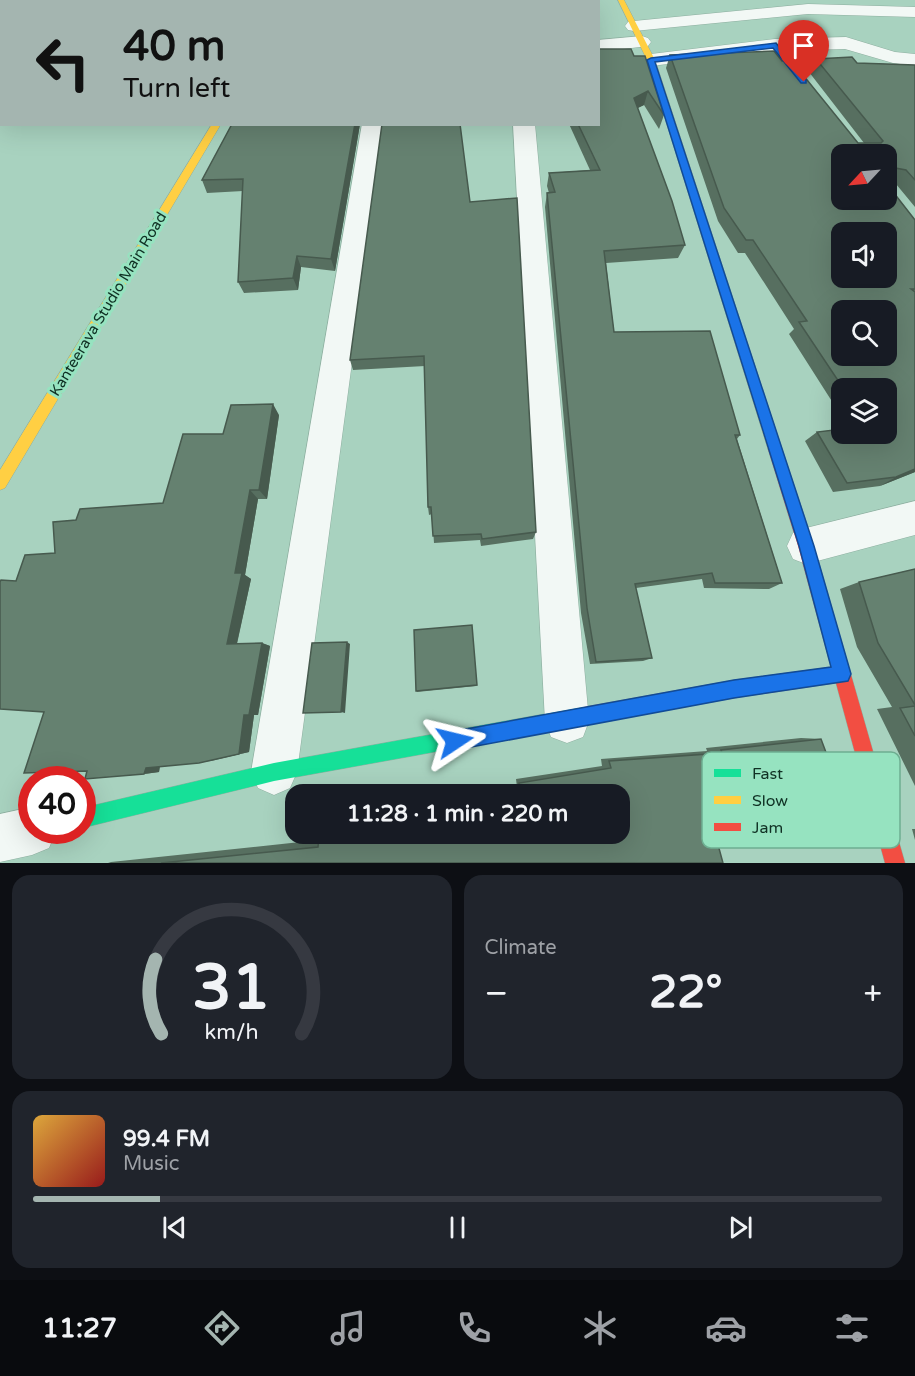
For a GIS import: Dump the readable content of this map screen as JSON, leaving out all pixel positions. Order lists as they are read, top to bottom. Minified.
{"streets":{"street":["Kanteerava Studio Main Road"]},"legend":["Fast","Slow","Jam"],"north":"bottom left","page":{"turn":["40 m","Turn left"],"limit":"40","trip":"11:28 · 1 min · 220 m","tile":"Climate","heat":["−","22°","+"],"song":["99.4 FM","Music"],"tabs":"11:27","gauge":["31","km/h"]}}
